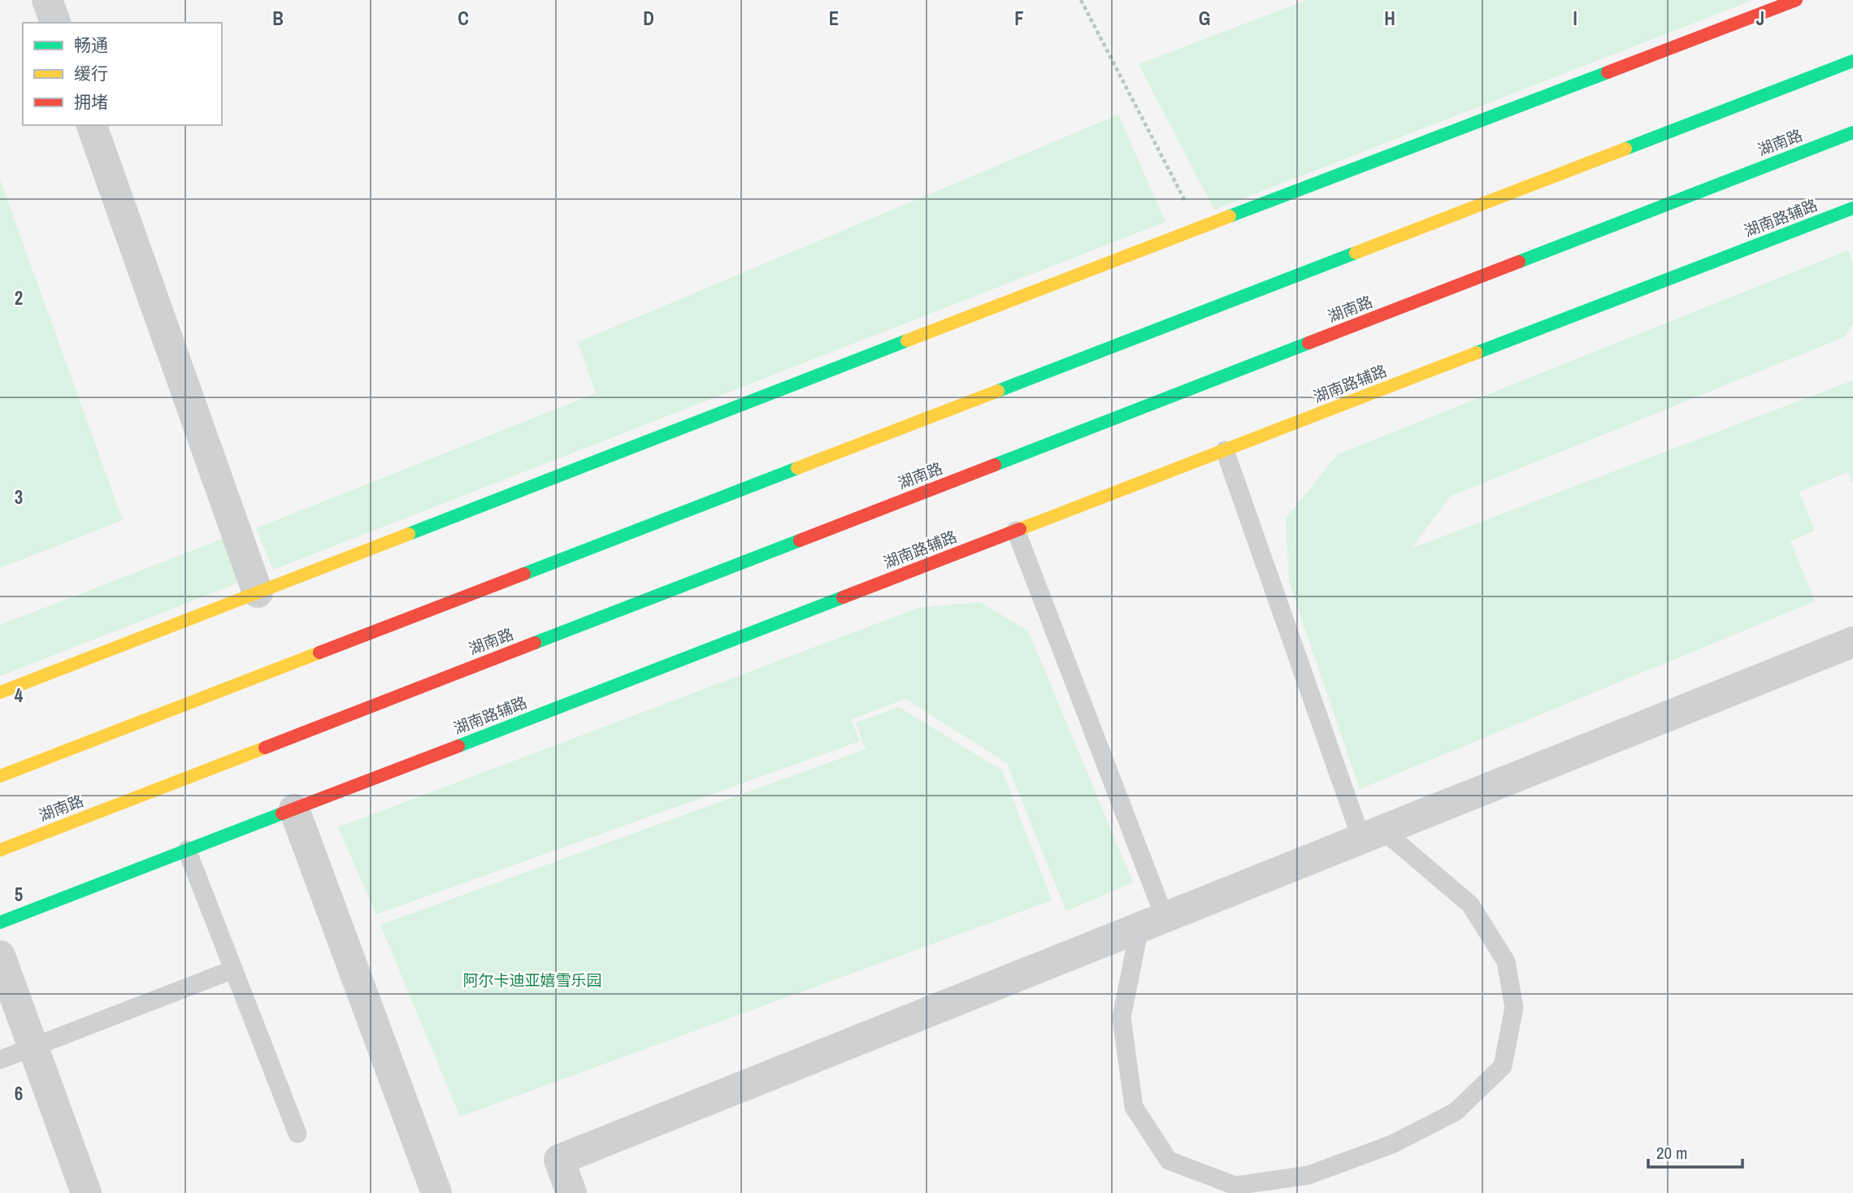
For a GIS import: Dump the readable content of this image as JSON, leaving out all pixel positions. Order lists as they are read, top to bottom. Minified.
{"streets":{"main road":["湖南路","湖南路辅路"]},"parks":["阿尔卡迪亚嬉雪乐园"],"legend":["畅通","缓行","拥堵"],"scale_bar":"20 m","grid":{"columns":["B","C","D","E","F","G","H","I","J"],"rows":["2","3","4","5","6"]}}
